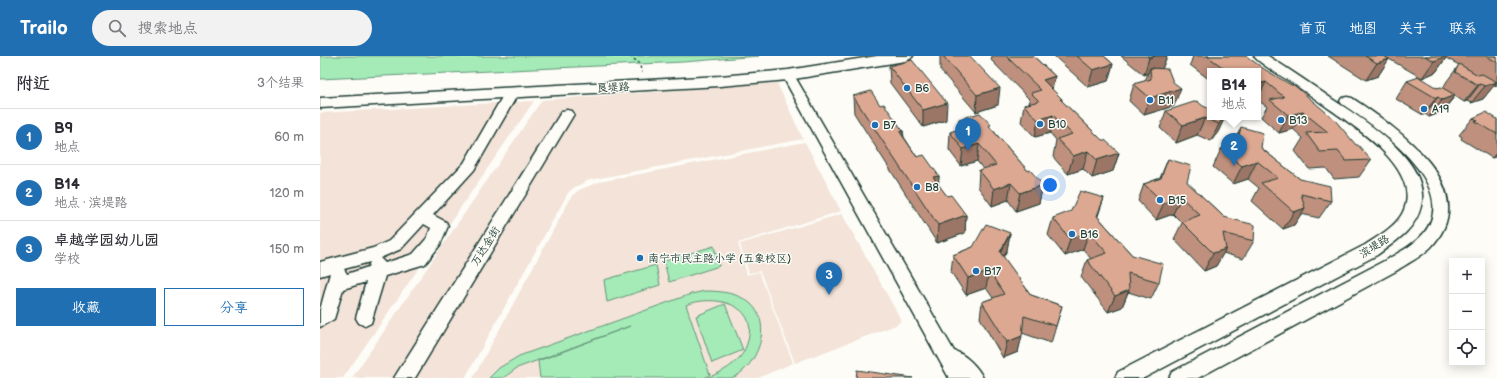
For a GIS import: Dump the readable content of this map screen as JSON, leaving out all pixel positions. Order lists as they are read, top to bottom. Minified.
{"streets":{"main road":["良堤路"],"street":["万达金街","滨堤路"]},"places":["B6","B11","A19","B13","B10","B7","B8","B15","B16","南宁市民主路小学 (五象校区)","B17"],"page":{"header":"Trailo","search":"搜索地点","nav":["首页","地图","关于","联系"],"heading":["附近","3个结果"],"popup":["B14","地点"],"list":[{"mark":"1","name":"B9","note":"地点","value":"60 m"},{"mark":"2","name":"B14","note":"地点 · 滨堤路","value":"120 m"},{"mark":"3","name":"卓越学园幼儿园","note":"学校","value":"150 m"}],"pins":["1","2","3"],"map_buttons":["+","−"],"buttons":["收藏","分享"]}}
